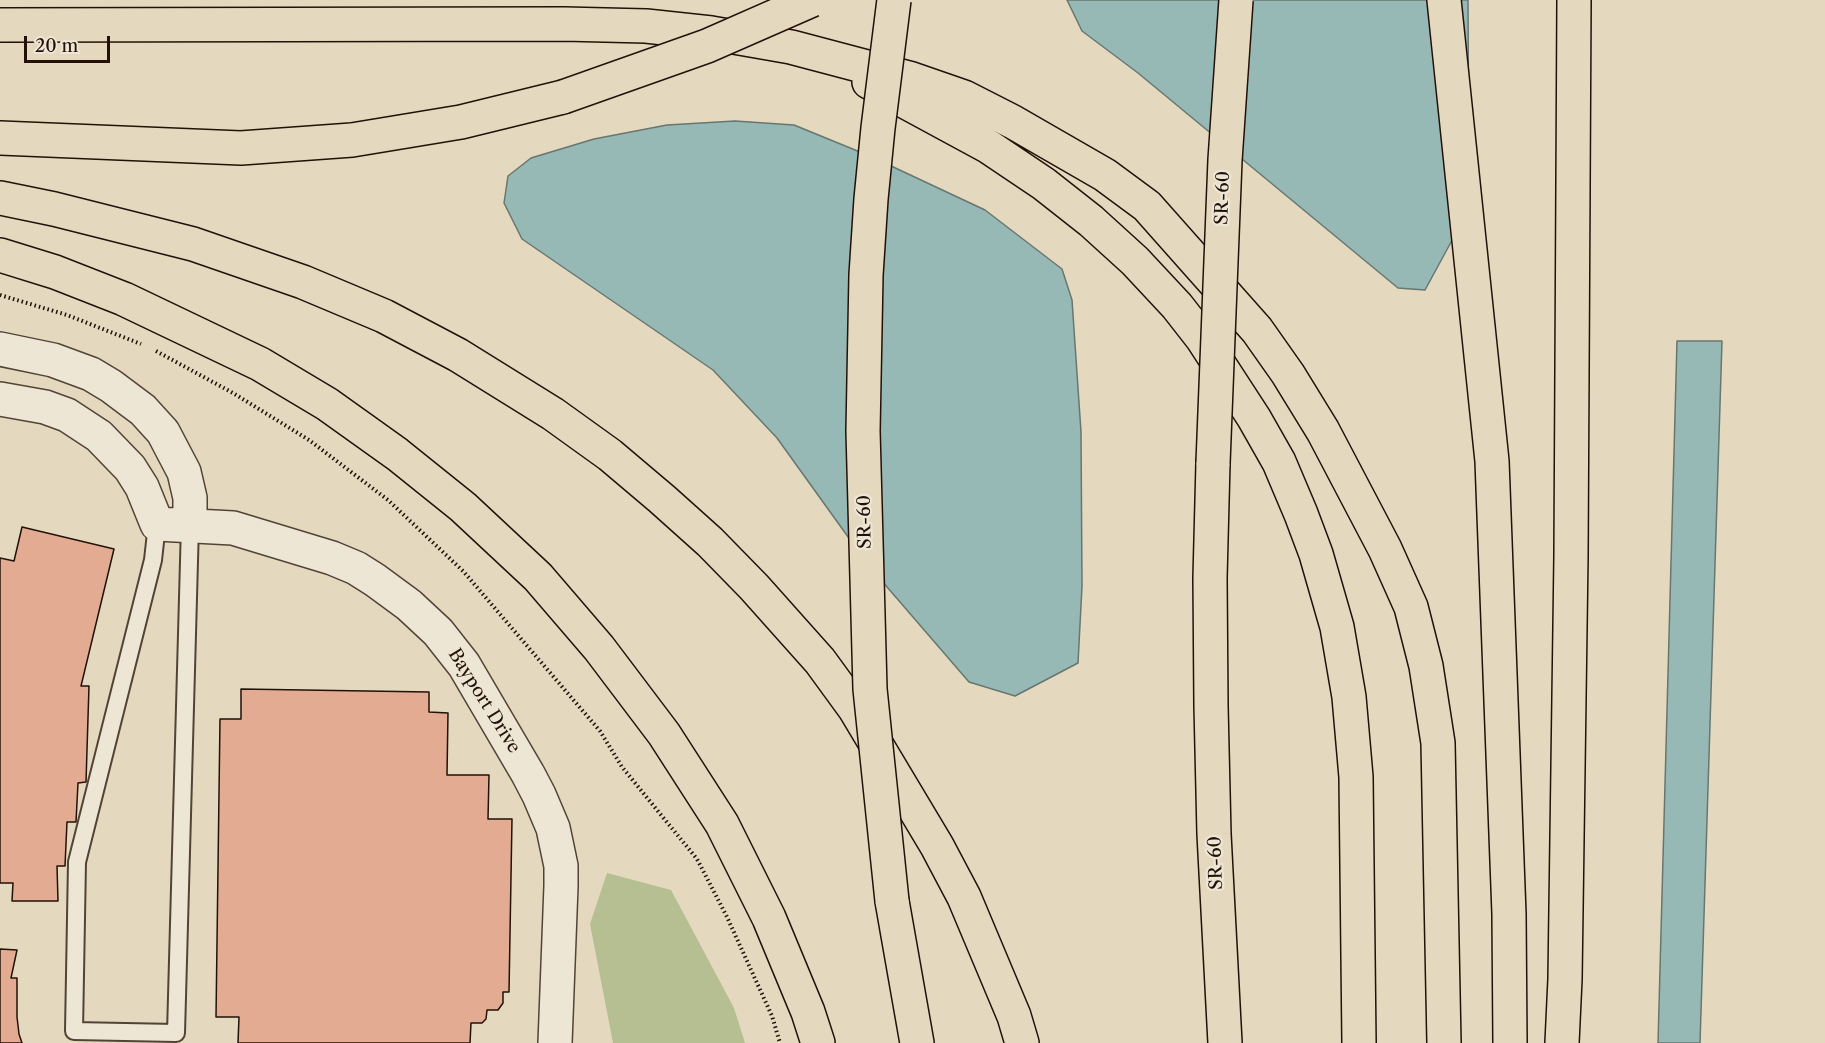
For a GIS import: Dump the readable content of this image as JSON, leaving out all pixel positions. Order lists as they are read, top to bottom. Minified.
{"streets":{"highway":["SR-60"],"street":["Bayport Drive"]},"scale_bar":"20 m"}
